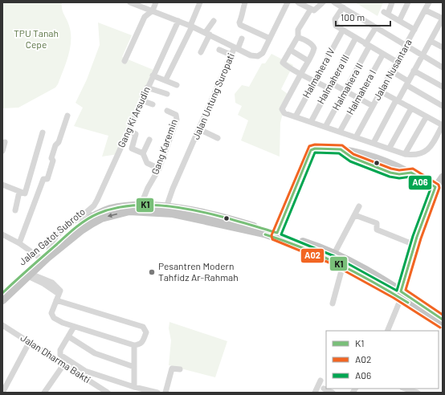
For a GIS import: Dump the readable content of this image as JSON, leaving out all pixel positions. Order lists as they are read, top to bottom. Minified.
{"streets":{"highway":["Jalan Gatot Subroto"],"street":["Jalan Nusantara","Halmahera IV","Halmahera III","Halmahera II","Halmahera I","Jalan Untung Suropati","Gang Ki Arsudin","Gang Karemin","Jalan Dharma Bakti"]},"crossings":[["Jalan Untung Suropati","Jalan Gatot Subroto"],["Gang Ki Arsudin","Jalan Gatot Subroto"],["Gang Karemin","Jalan Gatot Subroto"]],"parks":["TPU Tanah Cepe"],"places":["Pesantren Modern Tahfidz Ar-Rahmah"],"lines":["transit line A02","transit line K1","transit line A06"],"legend":["K1","A02","A06"],"scale_bar":"100 m"}
